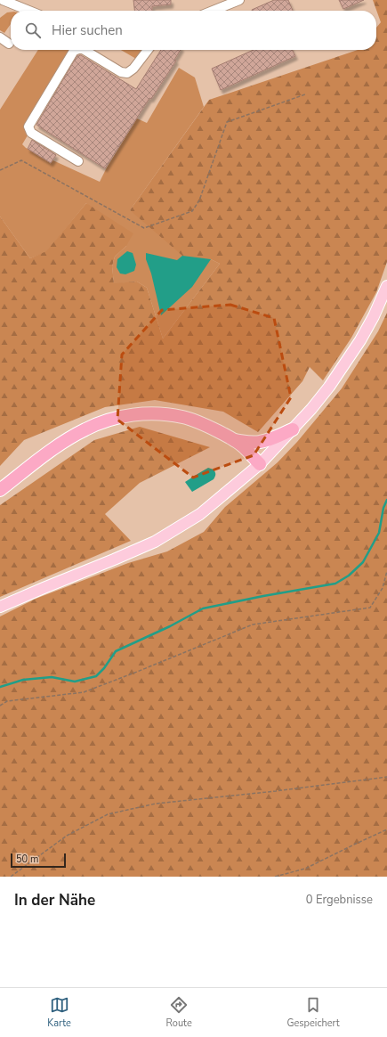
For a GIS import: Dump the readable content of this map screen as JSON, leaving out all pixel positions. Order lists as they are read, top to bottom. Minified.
{"scale_bar":"50 m","page":{"search":"Hier suchen","scale":"50 m","heading":["In der Nähe","0 Ergebnisse"],"nav":["Karte","Route","Gespeichert"]}}
